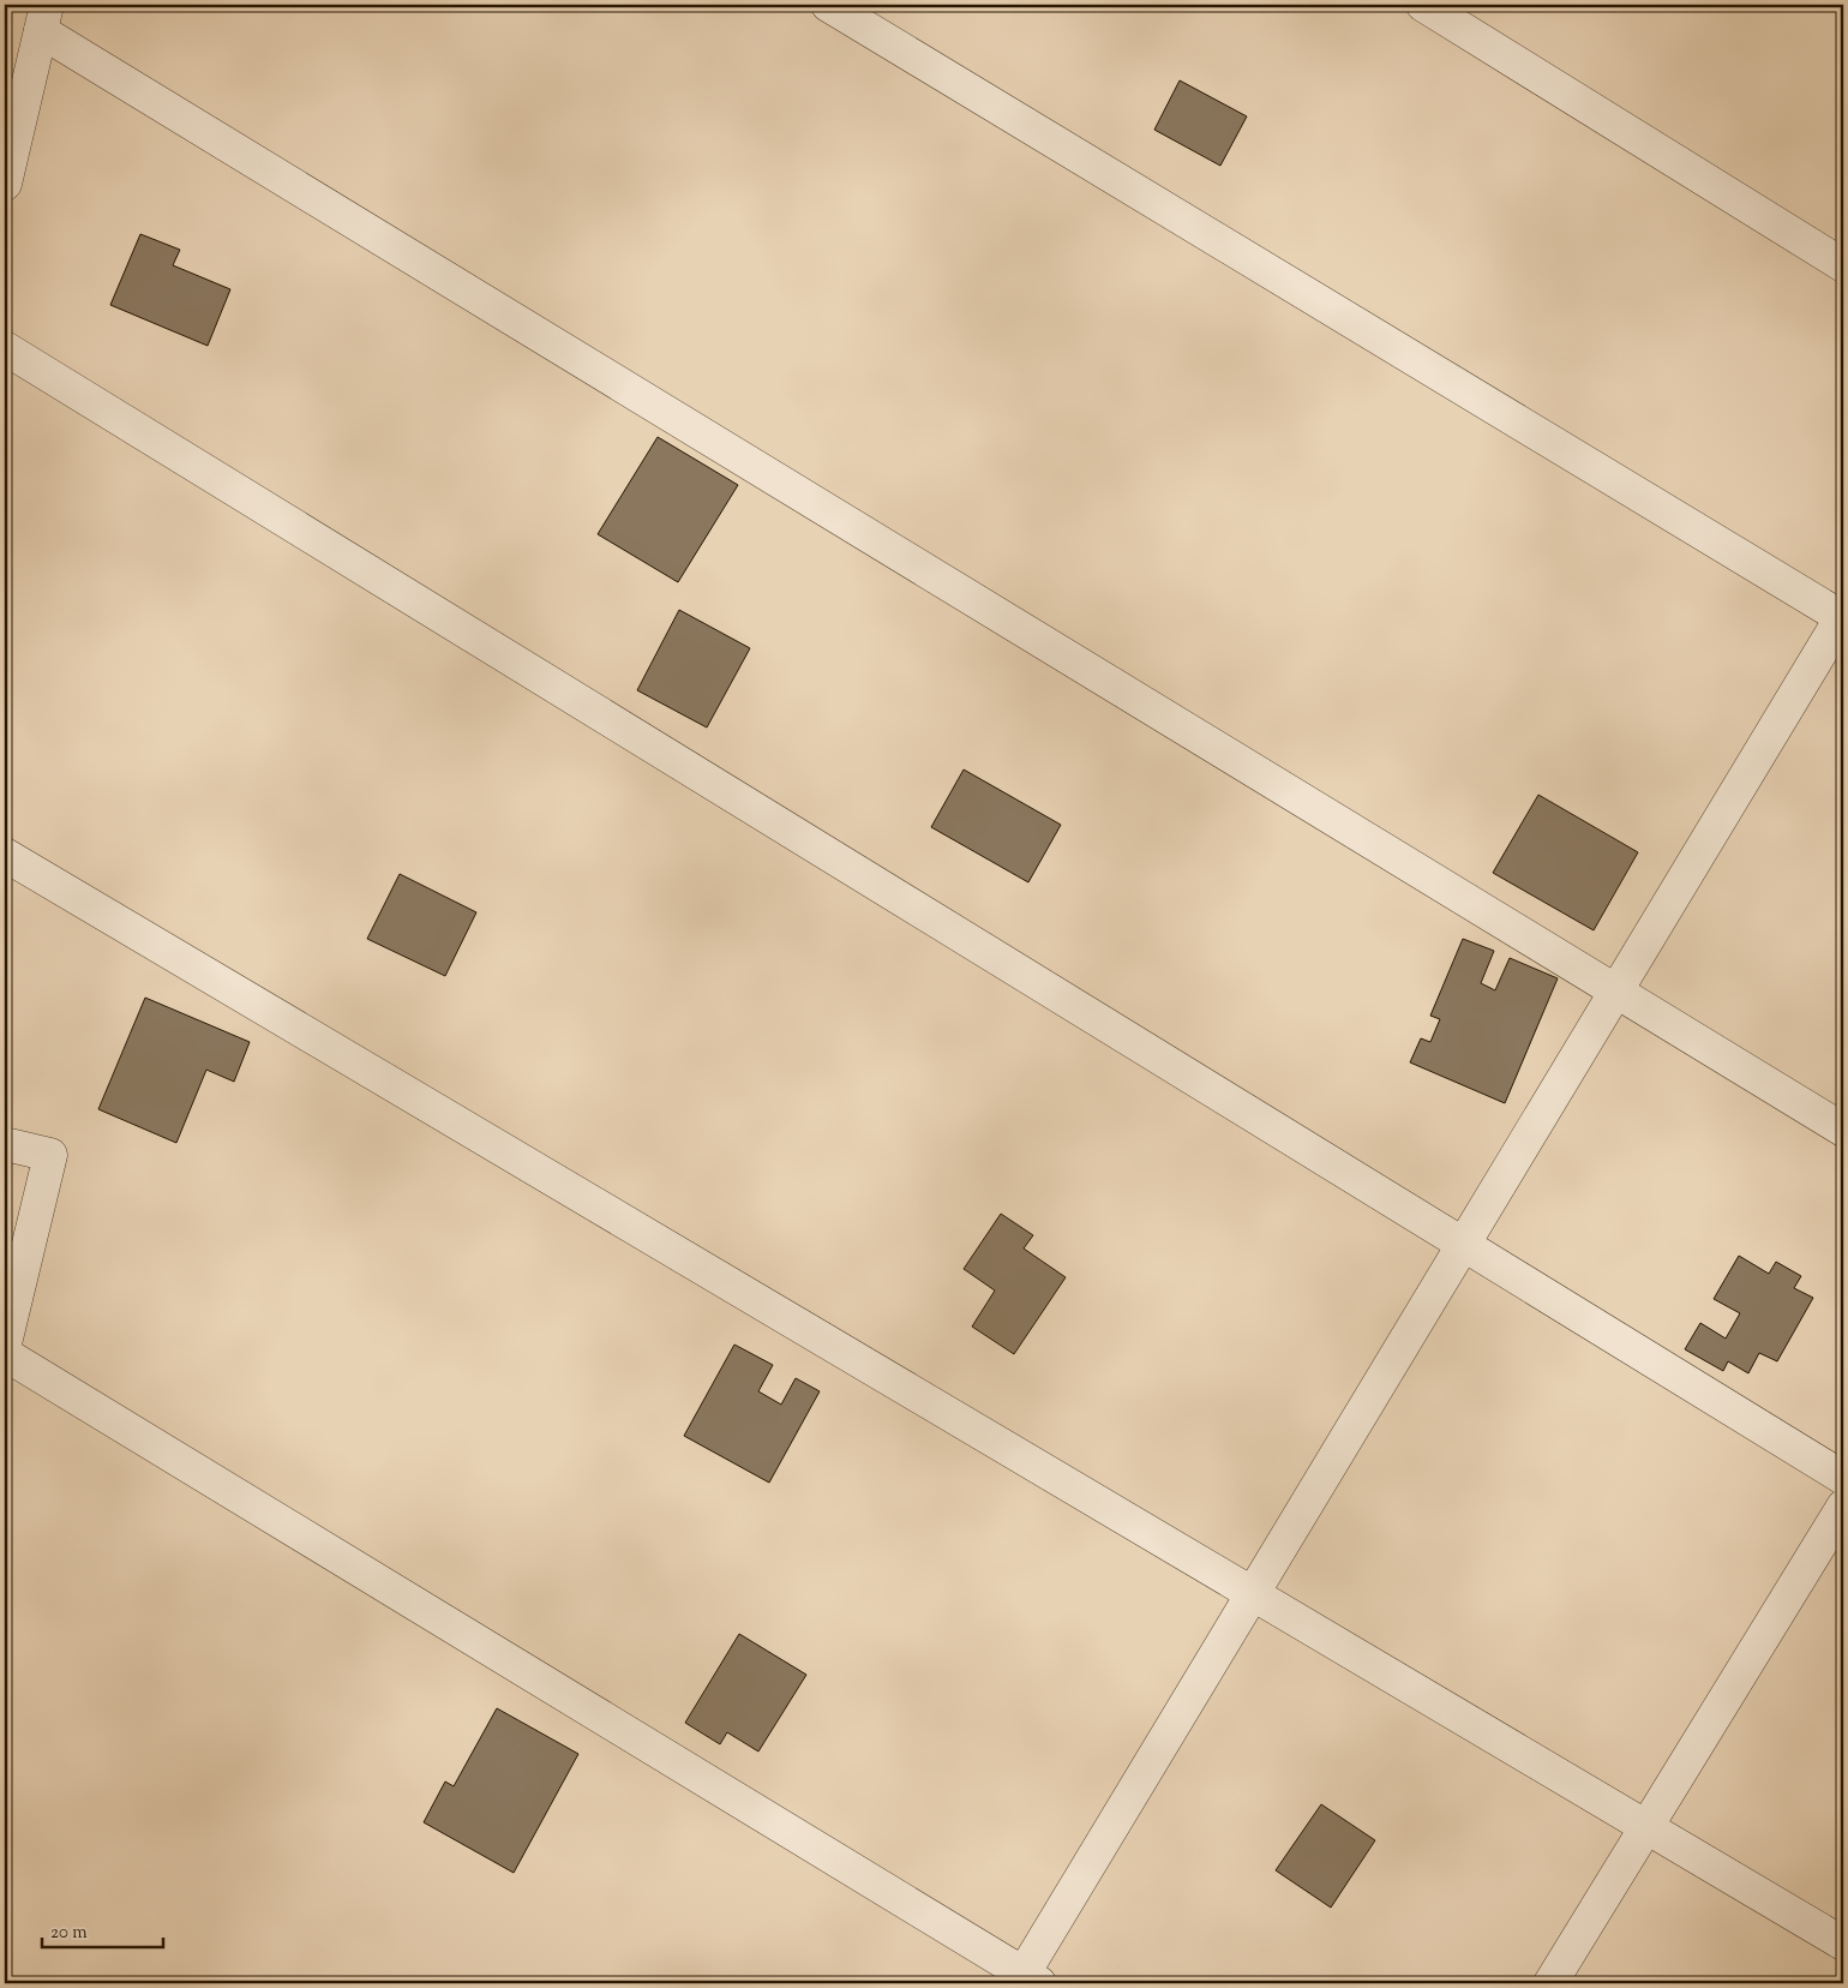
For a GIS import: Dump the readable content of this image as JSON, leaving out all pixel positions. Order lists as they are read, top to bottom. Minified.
{"scale_bar":"20 m"}
